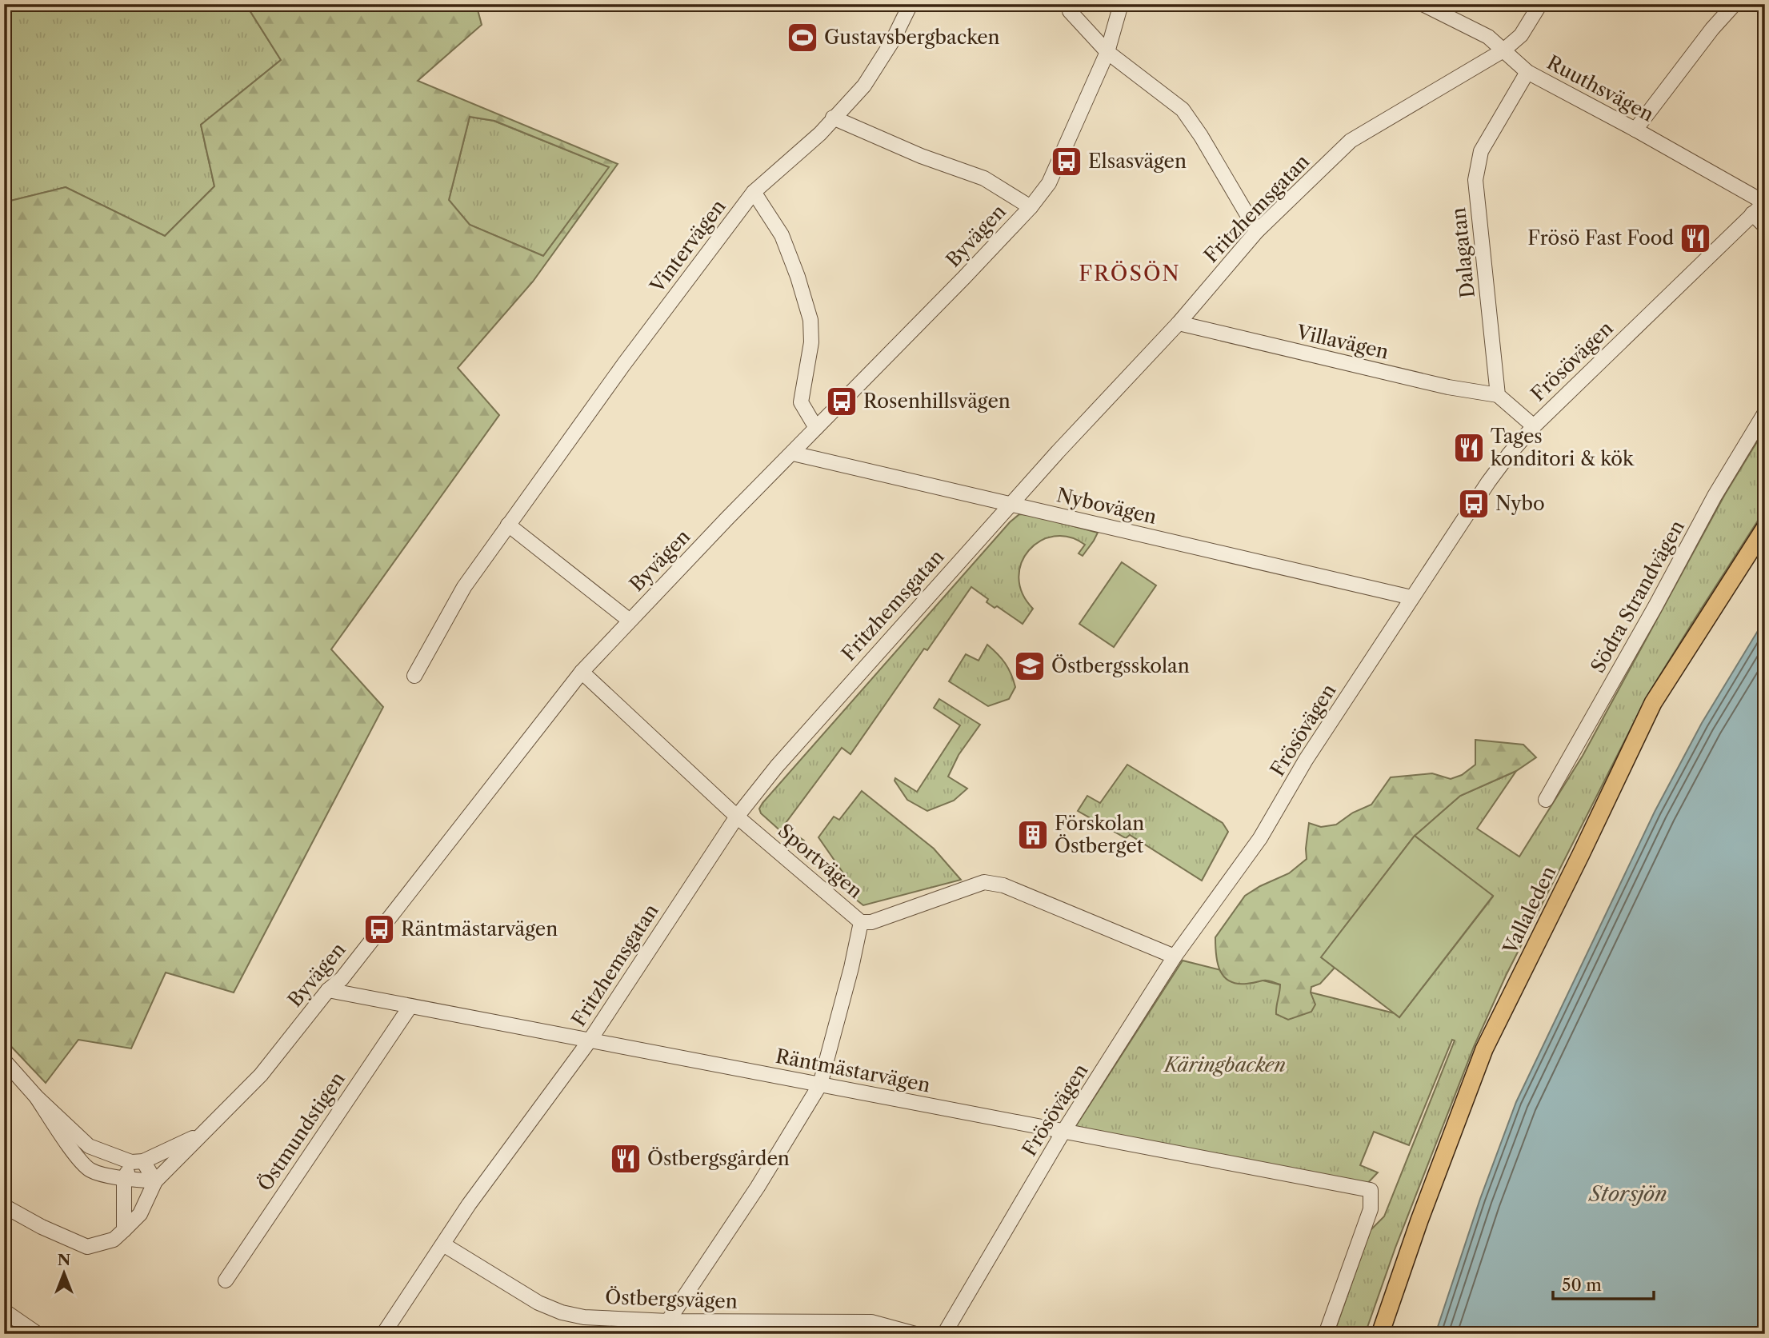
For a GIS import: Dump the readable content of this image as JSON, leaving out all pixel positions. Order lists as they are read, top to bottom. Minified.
{"streets":{"main road":["Vallaleden"],"street":["Ruuthsvägen","Fritzhemsgatan","Byvägen","Vintervägen","Dalagatan","Villavägen","Frösövägen","Nybovägen","Södra Strandvägen","Sportvägen","Räntmästarvägen","Östmundstigen","Östbergsvägen"]},"crossings":[["Ruuthsvägen","Fritzhemsgatan"],["Ruuthsvägen","Dalagatan"],["Ruuthsvägen","Frösövägen"],["Fritzhemsgatan","Villavägen"],["Fritzhemsgatan","Nybovägen"],["Fritzhemsgatan","Sportvägen"],["Fritzhemsgatan","Räntmästarvägen"],["Fritzhemsgatan","Östbergsvägen"],["Byvägen","Nybovägen"],["Byvägen","Sportvägen"],["Byvägen","Räntmästarvägen"],["Dalagatan","Villavägen"],["Frösövägen","Nybovägen"],["Frösövägen","Sportvägen"],["Frösövägen","Räntmästarvägen"],["Räntmästarvägen","Östmundstigen"]],"districts":["FRÖSÖN"],"water":["Storsjön"],"parks":["Käringbacken"],"places":{"sports":["Gustavsbergbacken"],"bus stop":["Elsasvägen","Rosenhillsvägen","Nybo","Räntmästarvägen"],"restaurant":["Frösö Fast Food","Tages konditori & kök","Östbergsgården"],"school or university":["Östbergsskolan"],"building":["Förskolan Östberget"]},"scale_bar":"50 m","north":"top"}
